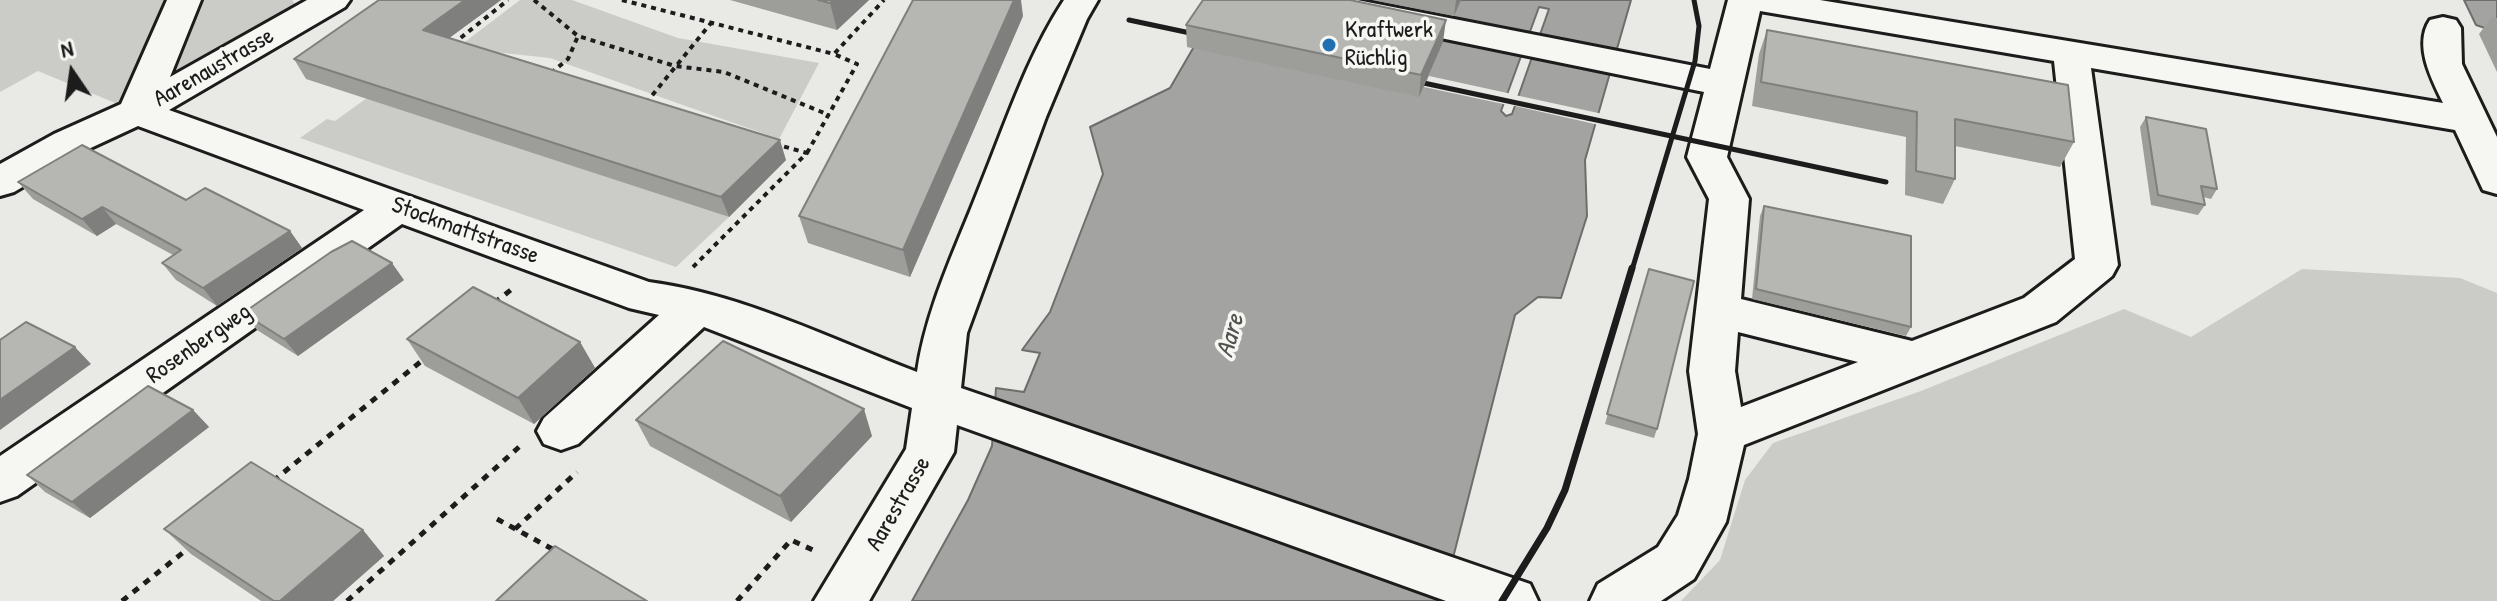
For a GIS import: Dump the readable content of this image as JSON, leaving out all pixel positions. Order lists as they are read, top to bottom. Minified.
{"streets":{"street":["Aarenaustrasse","Stockmattstrasse","Rosenbergweg","Aarestrasse"]},"crossings":[["Aarenaustrasse","Stockmattstrasse"],["Stockmattstrasse","Rosenbergweg"],["Stockmattstrasse","Aarestrasse"]],"water":["Aare"],"places":["Kraftwerk Rüchlig"],"north":"top"}
